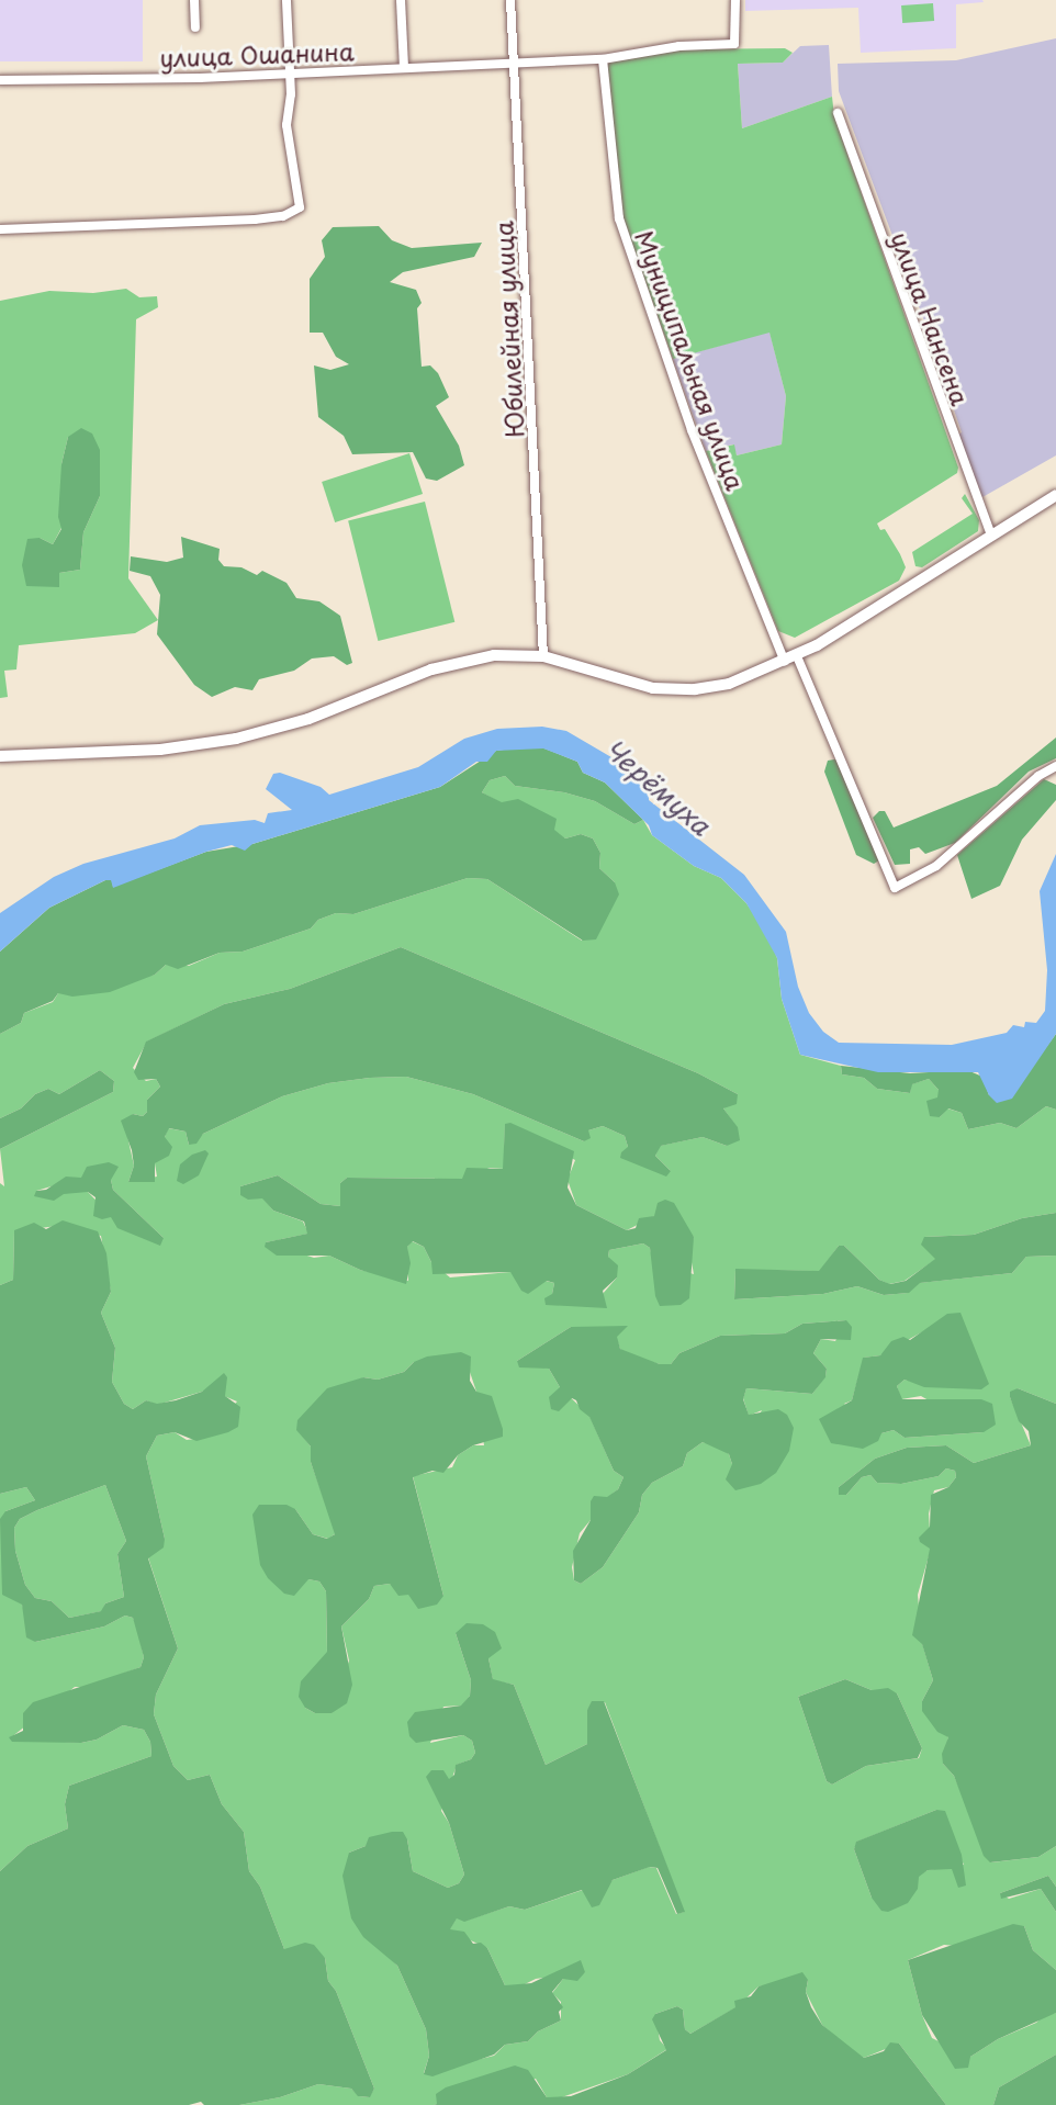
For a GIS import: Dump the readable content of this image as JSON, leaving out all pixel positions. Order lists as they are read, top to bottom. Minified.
{"streets":{"street":["улица Ошанина","улица Нансена","Юбилейная улица","Муниципальная улица"]},"crossings":[["улица Ошанина","Юбилейная улица"],["улица Ошанина","Муниципальная улица"]],"water":["Черёмуха"]}
